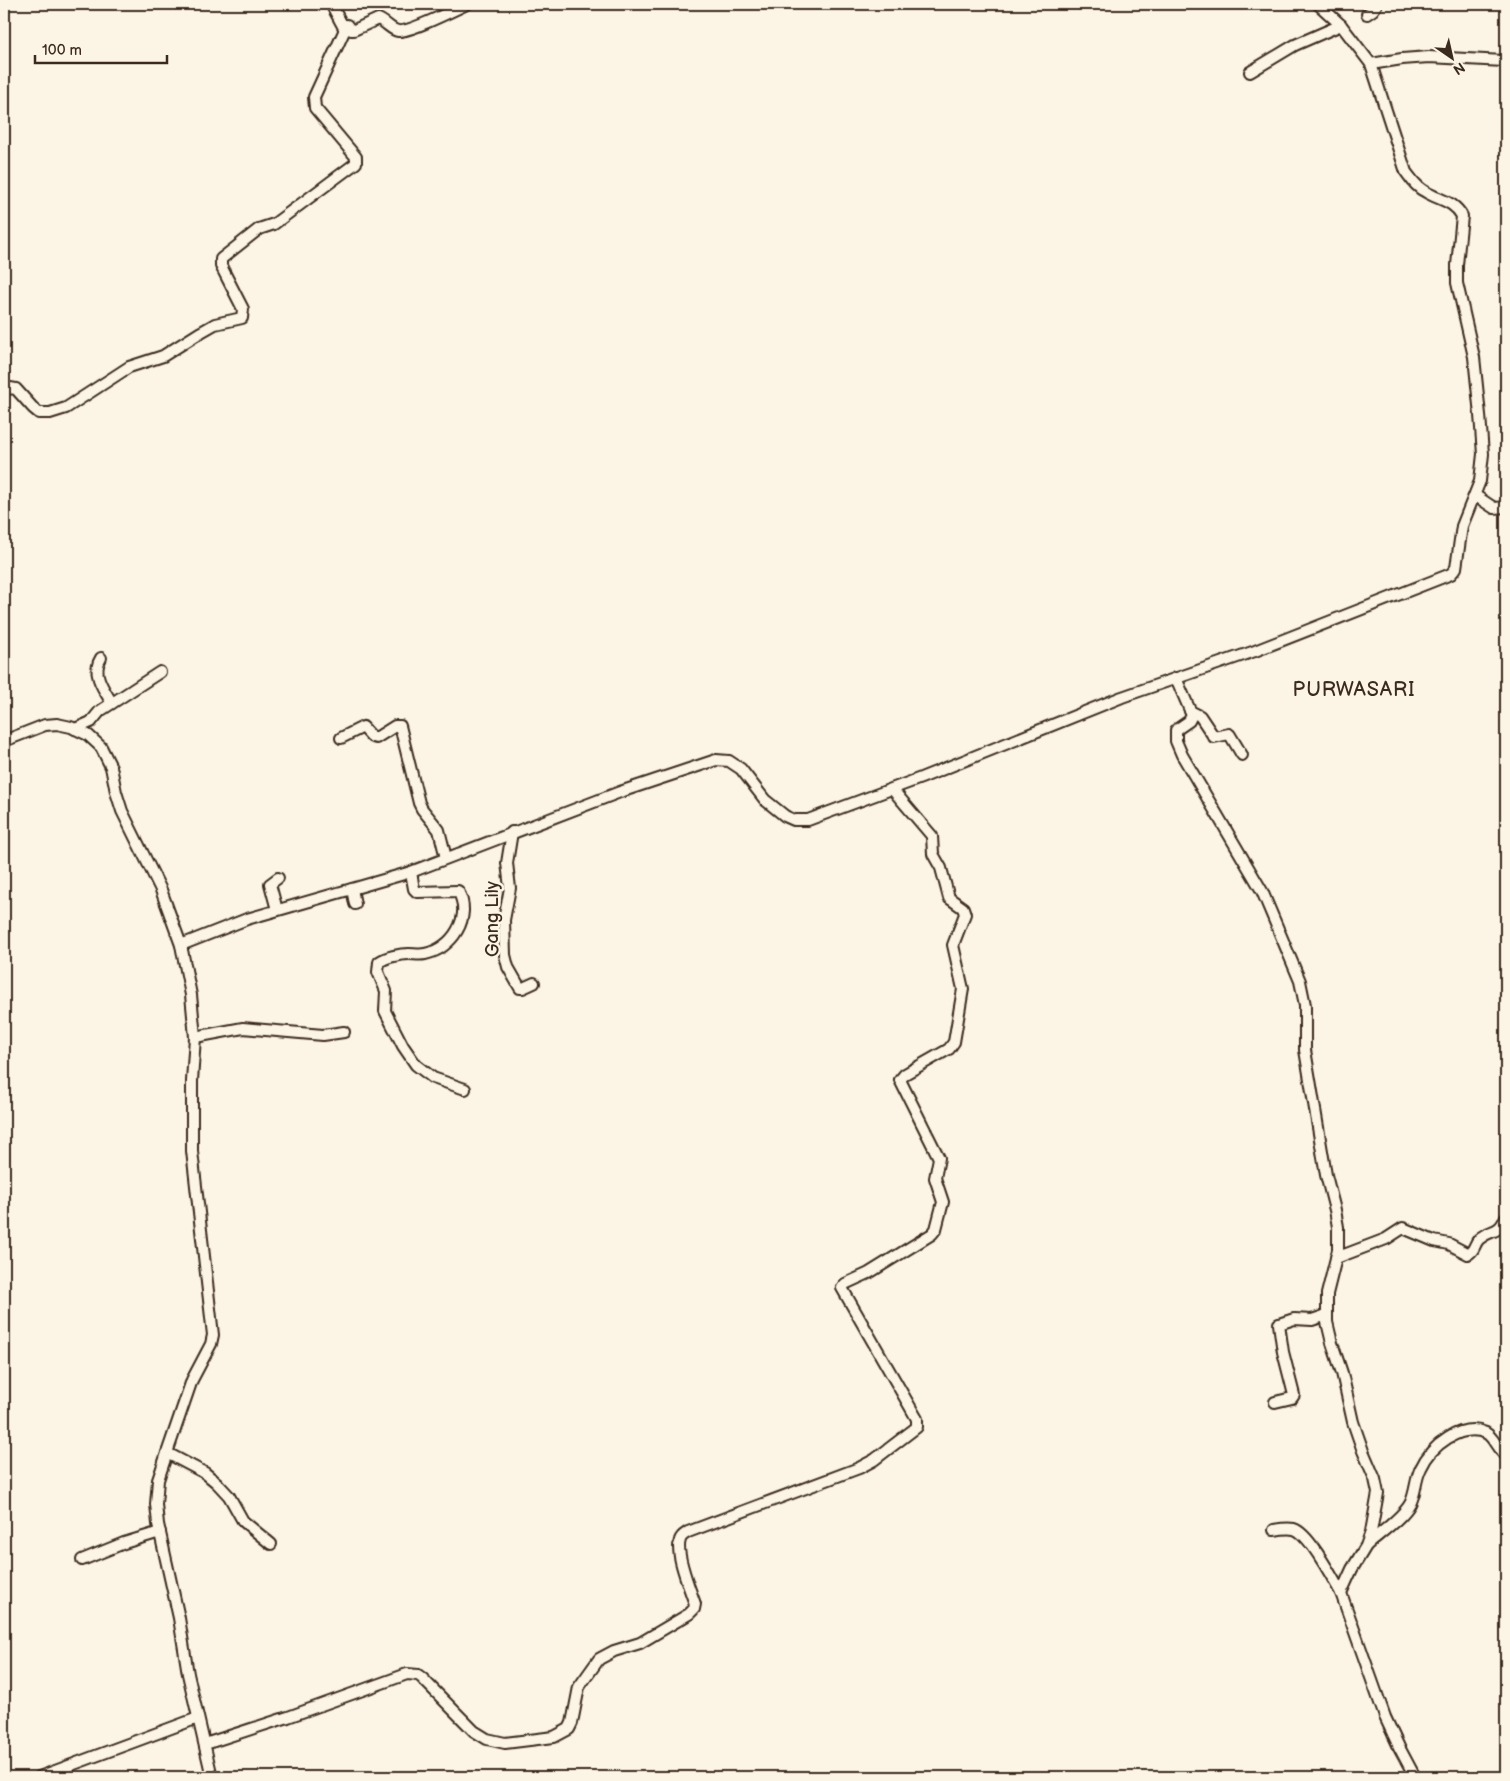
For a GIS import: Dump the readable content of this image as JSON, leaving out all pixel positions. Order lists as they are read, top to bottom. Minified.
{"streets":{"street":["Gang Lily"]},"districts":["PURWASARI"],"scale_bar":"100 m","north":"bottom right"}
